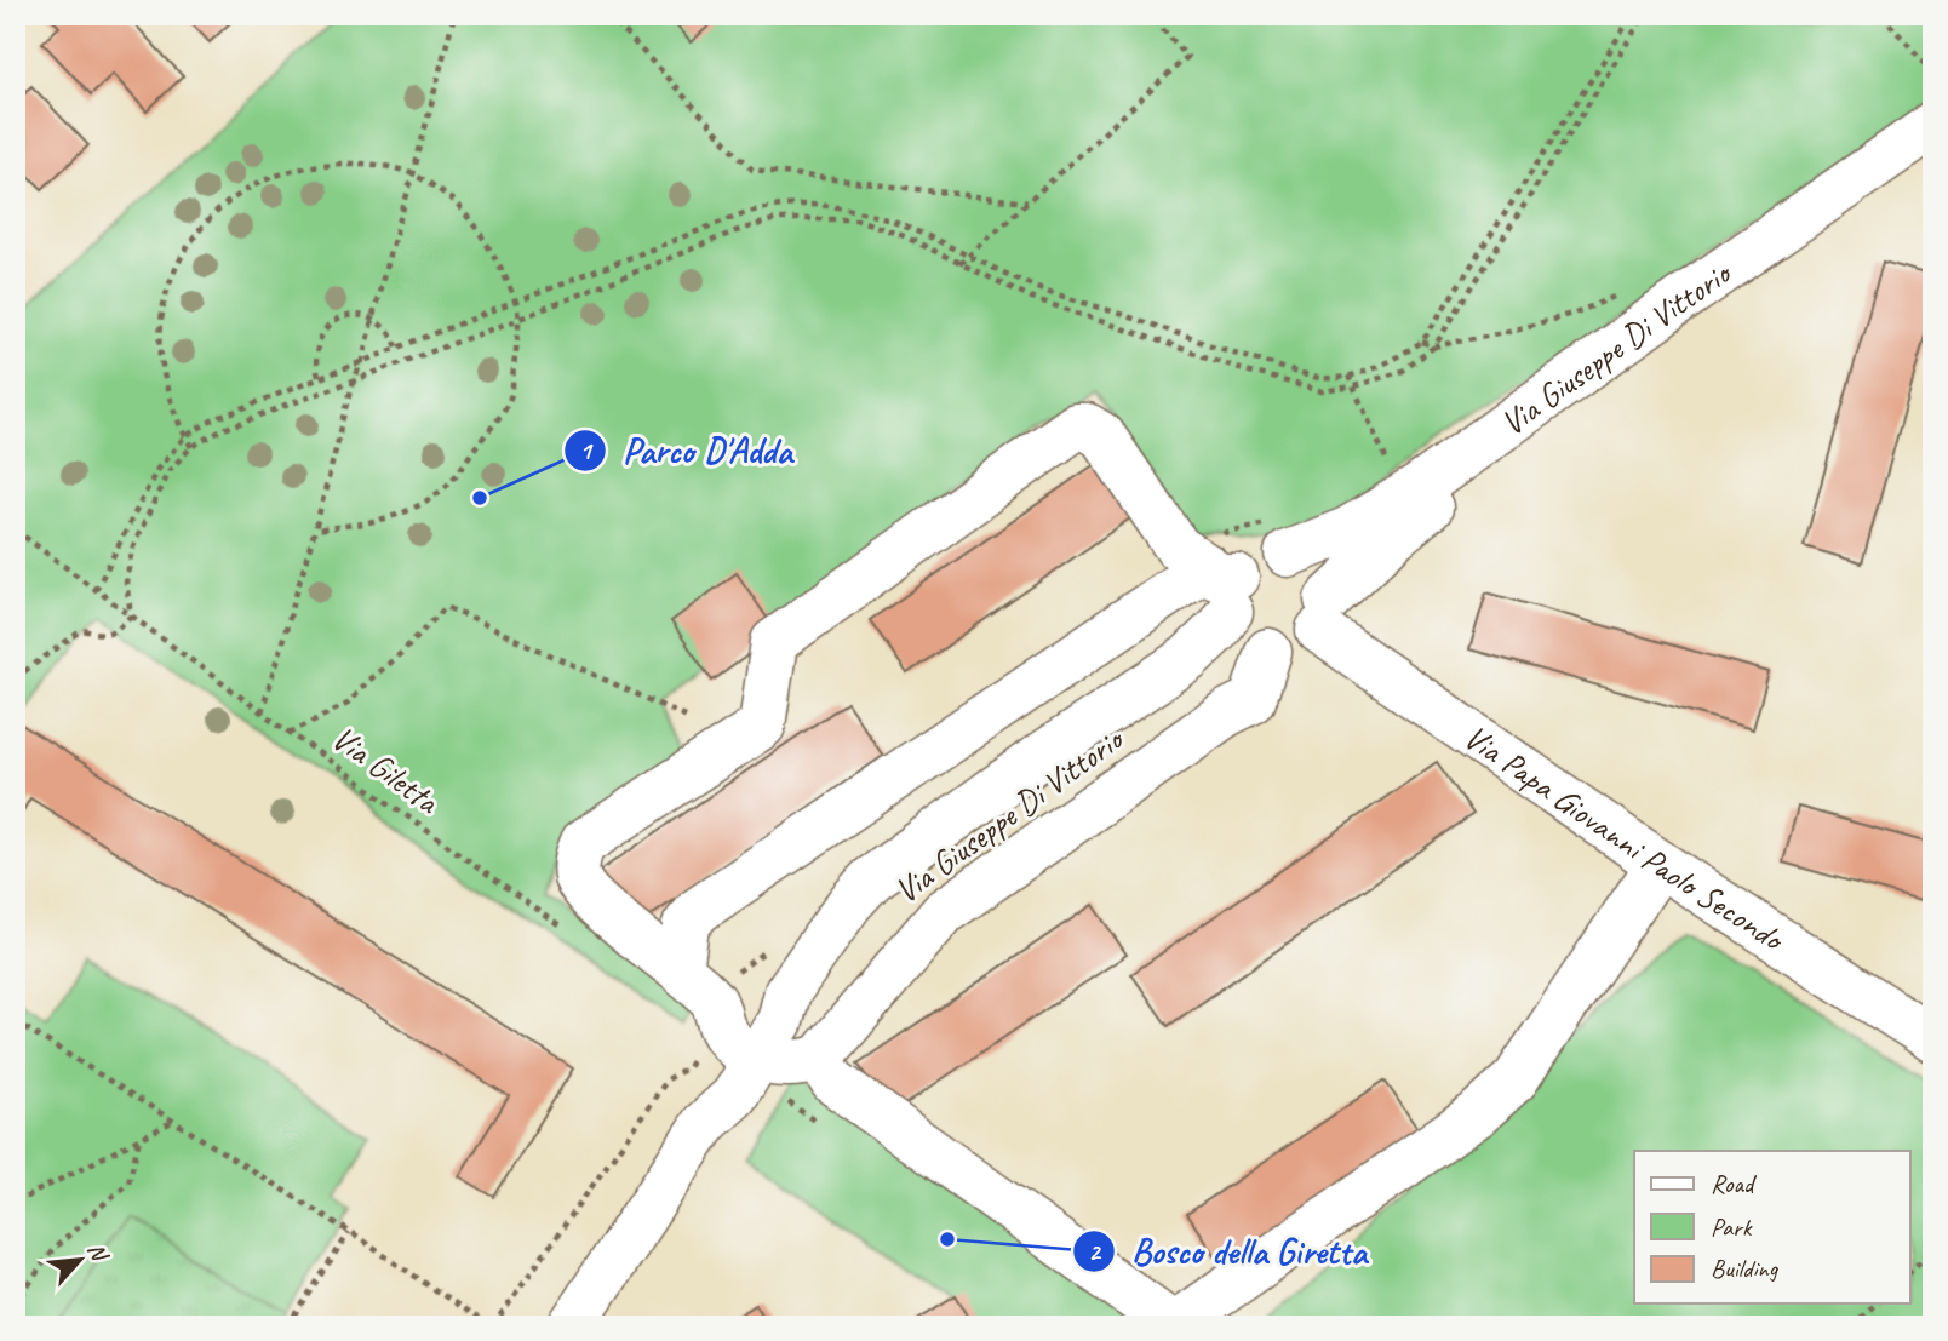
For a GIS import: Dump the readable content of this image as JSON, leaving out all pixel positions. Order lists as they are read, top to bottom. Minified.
{"streets":{"street":["Via Giuseppe Di Vittorio","Via Papa Giovanni Paolo Secondo"],"path":["Via Giletta"]},"crossings":[["Via Giuseppe Di Vittorio","Via Papa Giovanni Paolo Secondo"]],"places":["Parco D'Adda","Bosco della Giretta"],"legend":["Road","Park","Building"],"north":"top right"}
